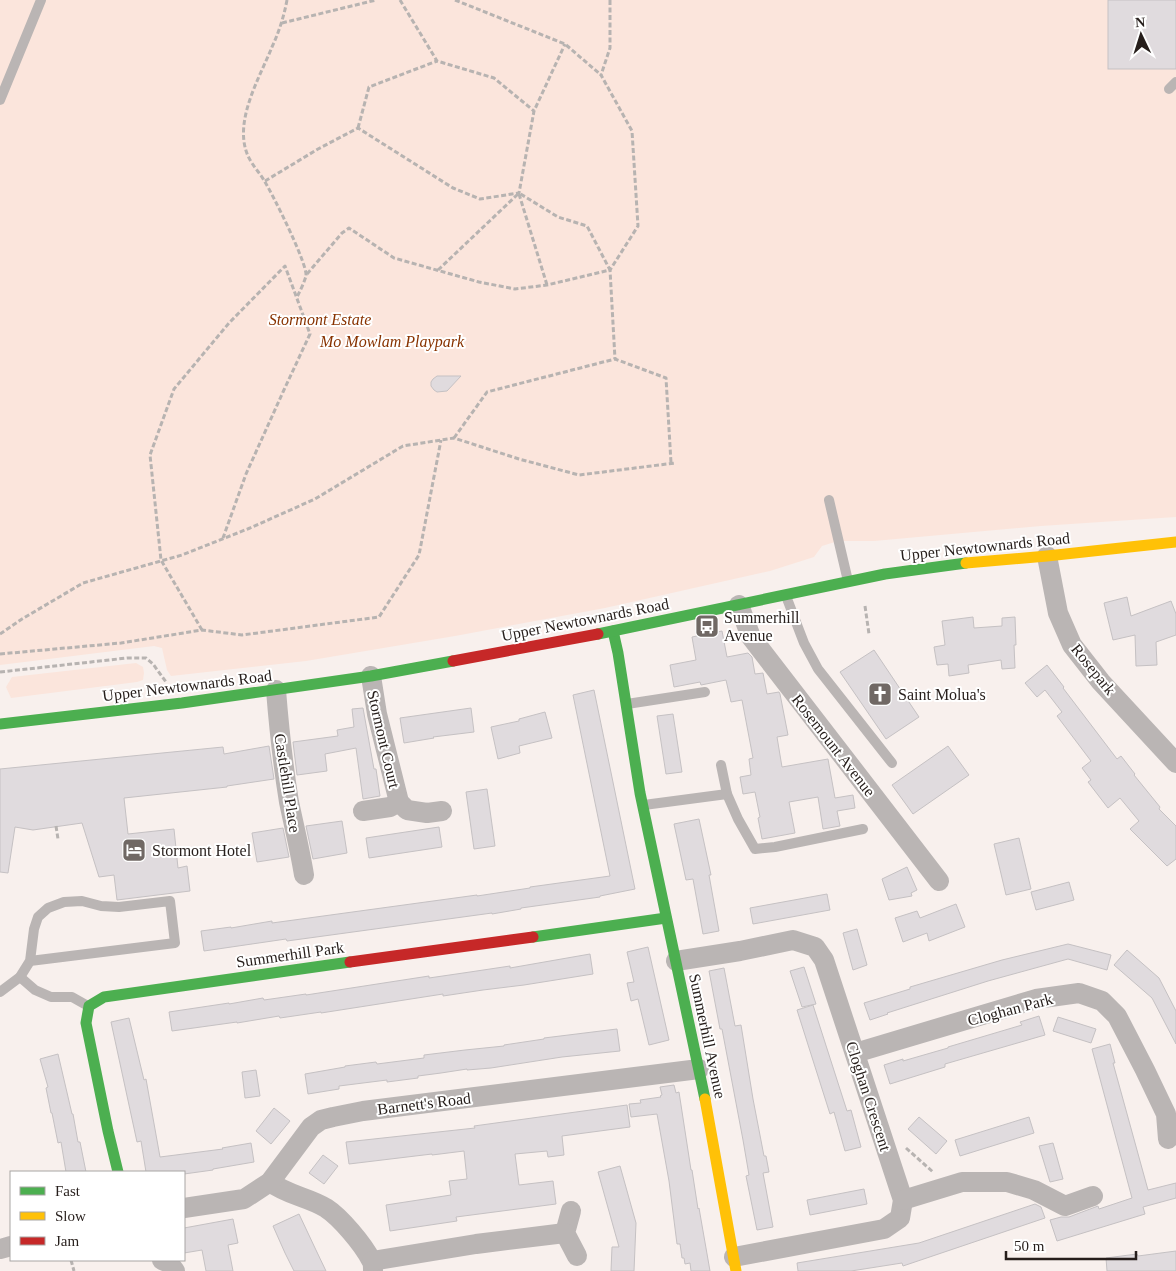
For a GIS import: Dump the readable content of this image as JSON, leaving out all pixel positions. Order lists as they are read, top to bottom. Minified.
{"streets":{"main road":["Upper Newtownards Road","Summerhill Park","Summerhill Avenue"],"street":["Rosepark","Stormont Court","Rosemount Avenue","Castlehill Place","Cloghan Park","Cloghan Crescent","Barnett's Road"]},"crossings":[["Upper Newtownards Road","Rosepark"],["Upper Newtownards Road","Stormont Court"],["Upper Newtownards Road","Rosemount Avenue"],["Upper Newtownards Road","Castlehill Place"],["Upper Newtownards Road","Summerhill Avenue"],["Summerhill Park","Summerhill Avenue"],["Cloghan Park","Cloghan Crescent"],["Summerhill Avenue","Cloghan Crescent"],["Summerhill Avenue","Barnett's Road"]],"parks":["Stormont Estate","Mo Mowlam Playpark"],"places":{"bus stop":["Summerhill Avenue"],"church":["Saint Molua's"],"hotel":["Stormont Hotel"]},"legend":["Fast","Slow","Jam"],"scale_bar":"50 m","north":"top"}
